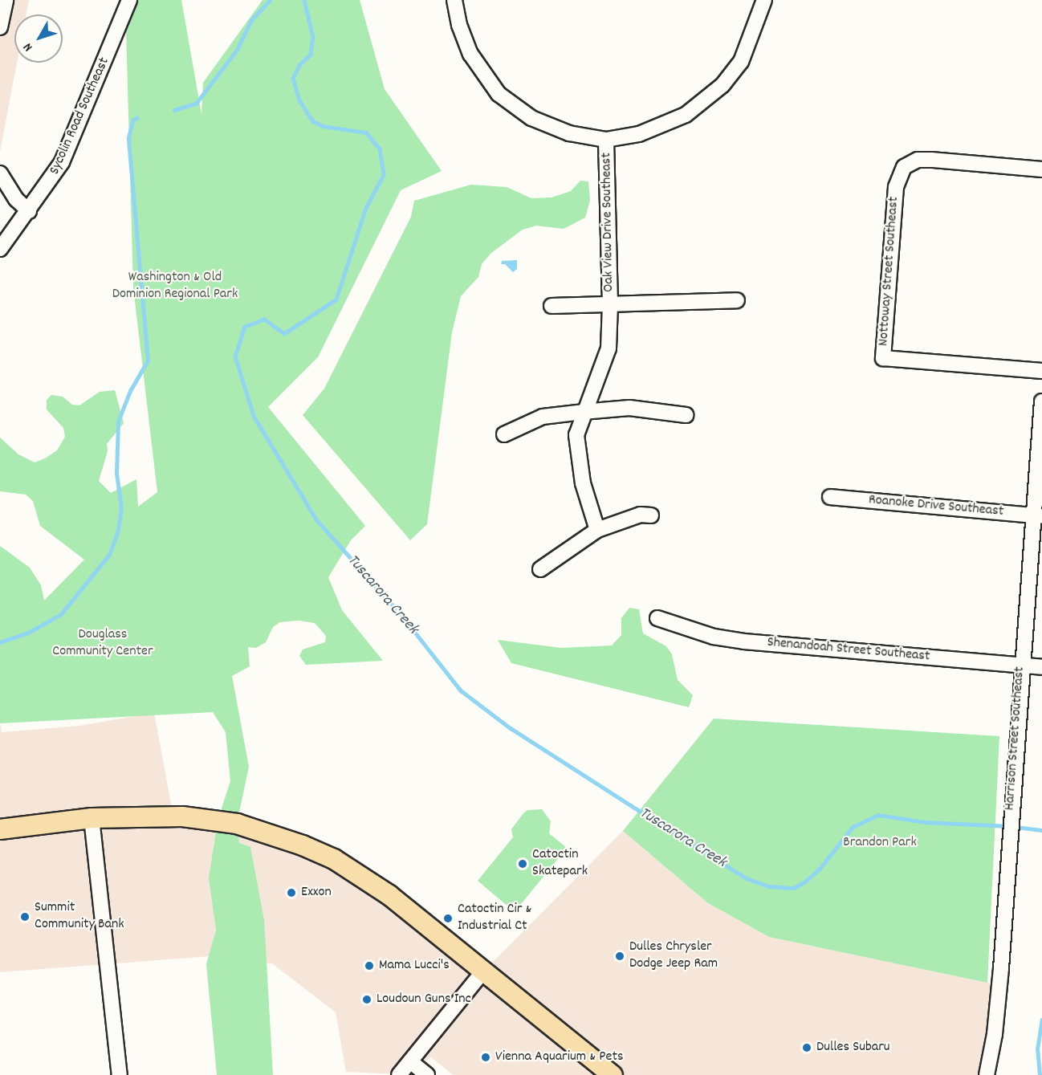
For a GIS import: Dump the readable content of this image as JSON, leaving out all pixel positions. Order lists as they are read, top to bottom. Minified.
{"streets":{"street":["Sycolin Road Southeast","Oak View Drive Southeast","Nottoway Street Southeast","Roanoke Drive Southeast","Shenandoah Street Southeast","Harrison Street Southeast"]},"crossings":[["Roanoke Drive Southeast","Harrison Street Southeast"],["Shenandoah Street Southeast","Harrison Street Southeast"]],"water":["Tuscarora Creek"],"parks":["Washington & Old Dominion Regional Park","Douglass Community Center","Brandon Park"],"places":["Catoctin Skatepark","Exxon","Summit Community Bank","Catoctin Cir & Industrial Ct","Dulles Chrysler Dodge Jeep Ram","Mama Lucci's","Loudoun Guns Inc","Dulles Subaru","Vienna Aquarium & Pets"],"north":"bottom left"}
